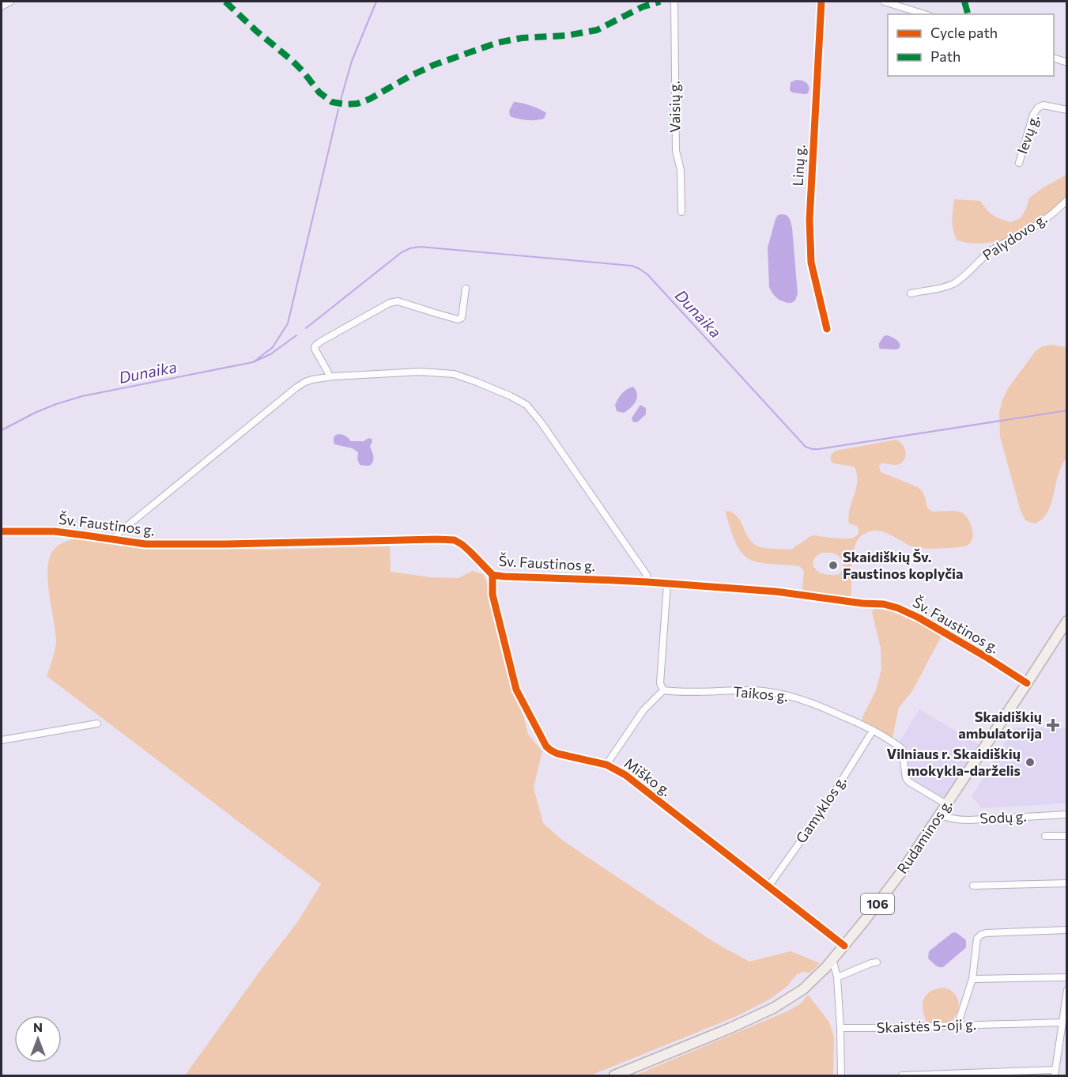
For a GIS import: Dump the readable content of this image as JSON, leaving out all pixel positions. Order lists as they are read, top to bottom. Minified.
{"streets":{"main road":["Rudaminos g.","106"],"street":["Vaisių g.","Ievų g.","Linų g.","Palydovo g.","Šv. Faustinos g.","Taikos g.","Miško g.","Gamyklos g.","Sodų g.","Skaistės 5-oji g."]},"crossings":[["Šv. Faustinos g.","Miško g."],["Šv. Faustinos g.","Rudaminos g."],["Taikos g.","Gamyklos g."],["Taikos g.","Rudaminos g."],["Miško g.","Gamyklos g."],["Miško g.","Rudaminos g."],["Sodų g.","Rudaminos g."]],"water":["Dunaika"],"places":{"other":["Skaidiškių Šv. Faustinos koplyčia","Vilniaus r. Skaidiškių mokykla-darželis"],"health":["Skaidiškių ambulatorija"]},"legend":["Cycle path","Path"],"north":"top"}
